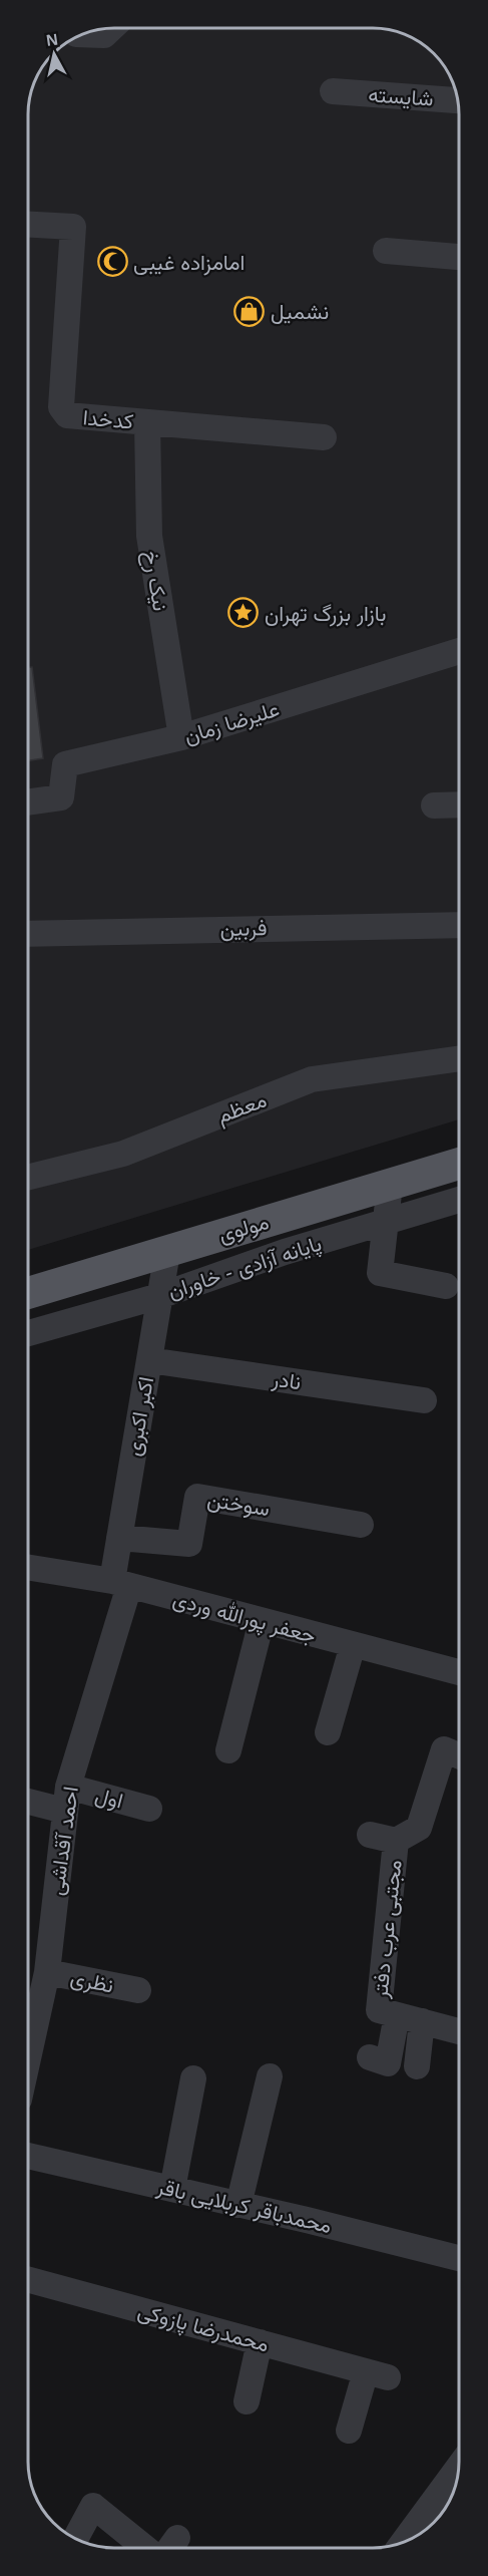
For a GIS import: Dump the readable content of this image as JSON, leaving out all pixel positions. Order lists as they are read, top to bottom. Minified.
{"streets":{"main road":["مولوی"],"street":["شایسته","کدخدا","نیک رخ","علیرضا زمان","فربین","معظم","پایانه آزادی - خاوران","نادر","اکبر اکبری","سوختن","جعفر پورالله وردی","اول","احمد آقداشی","مجتبی عرب دفتر","نظری","محمدباقر کربلایی باقر","محمدرضا پازوکی"]},"crossings":[["کدخدا","نیک رخ"],["نیک رخ","علیرضا زمان"],["مولوی","اکبر اکبری"],["پایانه آزادی - خاوران","اکبر اکبری"],["نادر","اکبر اکبری"],["اکبر اکبری","سوختن"],["اکبر اکبری","جعفر پورالله وردی"],["اکبر اکبری","احمد آقداشی"],["جعفر پورالله وردی","احمد آقداشی"],["اول","احمد آقداشی"],["احمد آقداشی","نظری"]],"places":{"mosque":["امامزاده غیبی"],"shop":["نشمیل"],"place":["بازار بزرگ تهران"]},"north":"top"}
